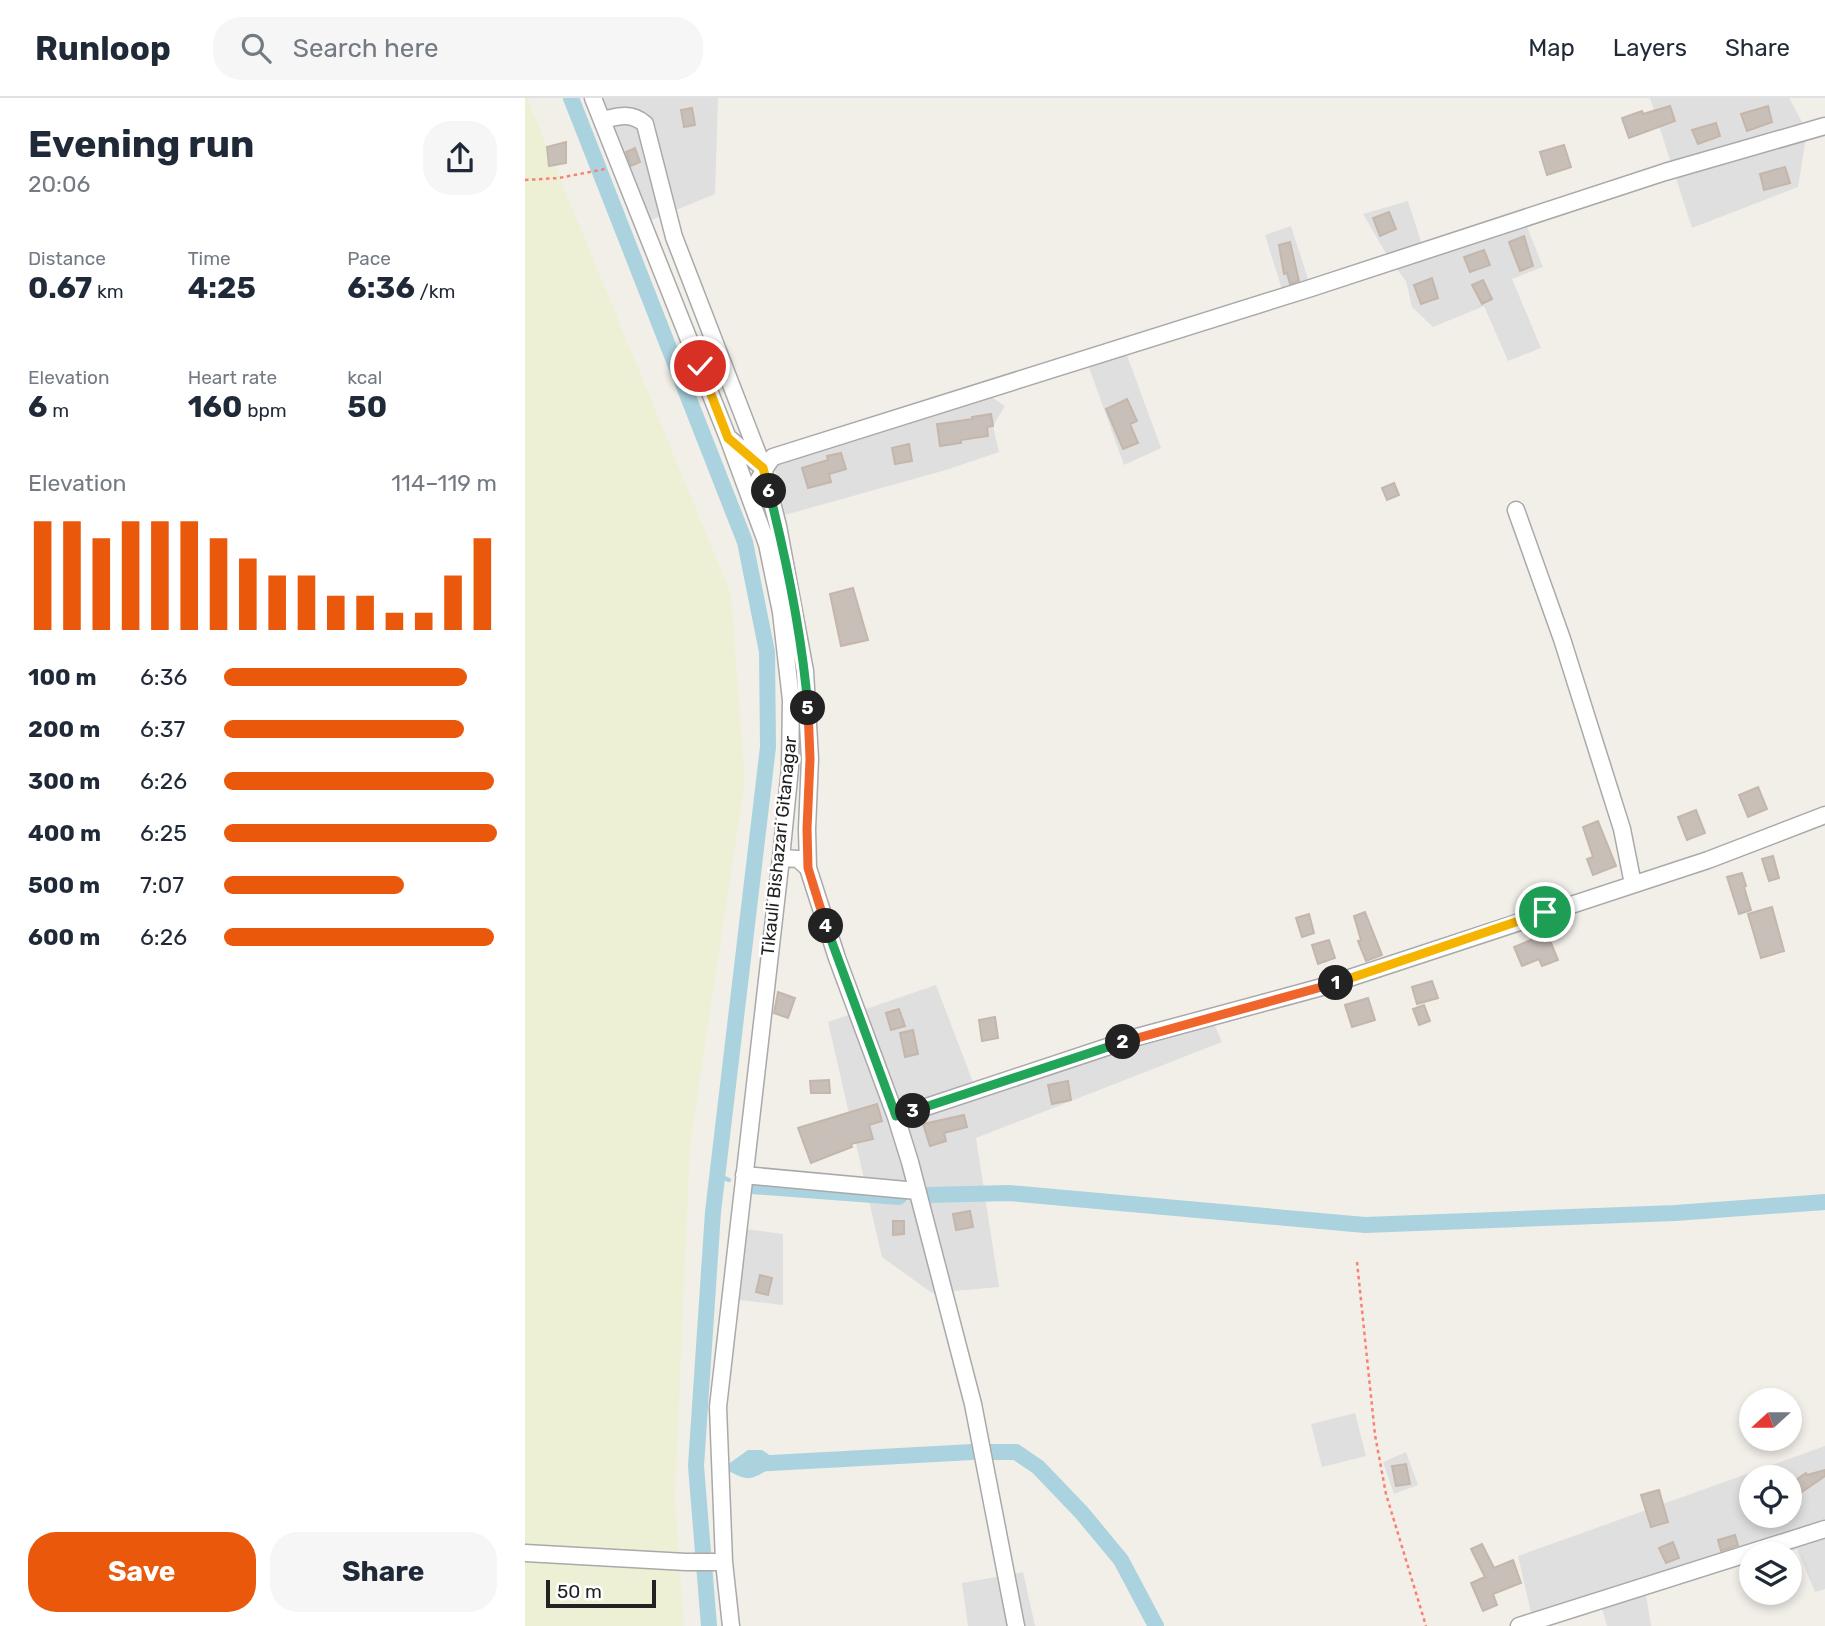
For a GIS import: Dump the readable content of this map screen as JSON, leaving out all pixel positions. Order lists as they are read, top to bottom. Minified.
{"streets":{"street":["Tikauli Bishazari Gitanagar"]},"scale_bar":"50 m","north":"left","page":{"header":"Runloop","search":"Search here","nav":["Map","Layers","Share"],"heading":["Evening run","20:06"],"stats":[["Distance","0.67 km"],["Time","4:25"],["Pace","6:36 /km"],["Elevation","6 m"],["Heart rate","160 bpm"],["kcal","50"]],"chart":["Elevation","114–119 m"],"pins":["6","5","4","1","2","3"],"list":[{"name":"100 m","note":"6:36"},{"name":"200 m","note":"6:37"},{"name":"300 m","note":"6:26"},{"name":"400 m","note":"6:25"},{"name":"500 m","note":"7:07"},{"name":"600 m","note":"6:26"}],"buttons":["Save","Share"],"scale":"50 m"}}
